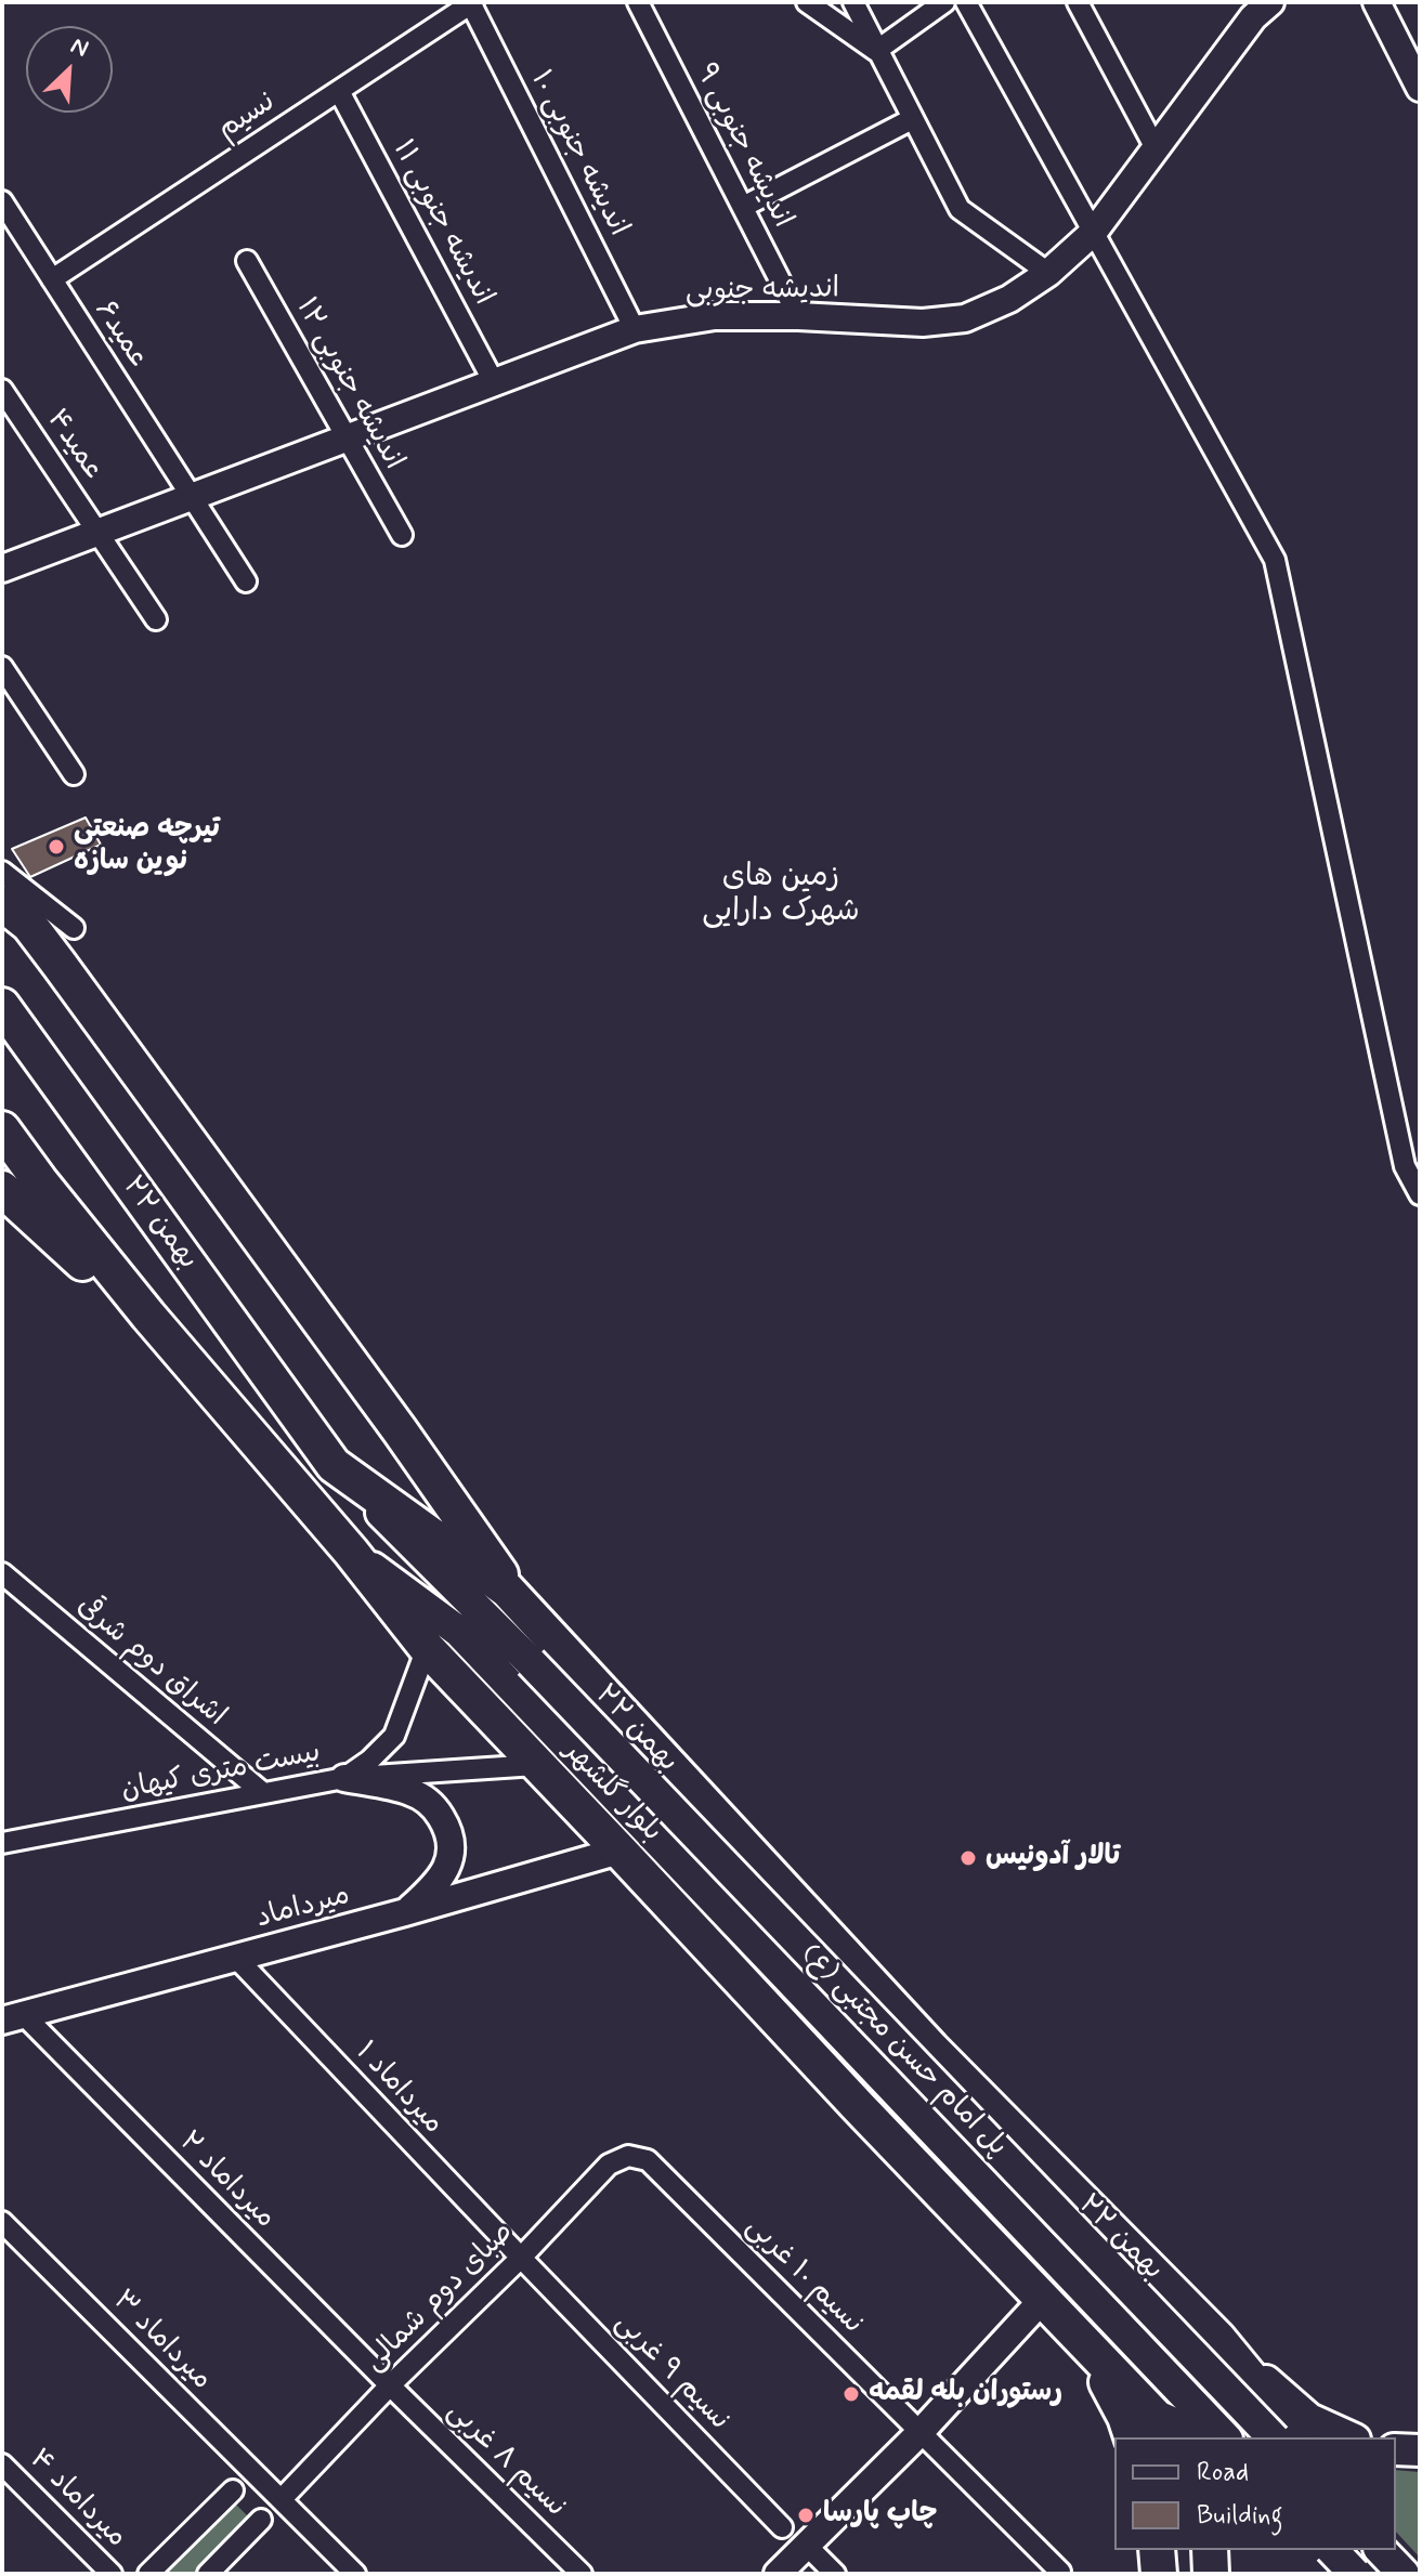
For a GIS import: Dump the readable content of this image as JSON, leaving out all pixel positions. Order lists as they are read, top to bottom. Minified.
{"streets":{"highway":["۲۲ بهمن"],"main road":["بلوار گلشهر","پل امام حسن مجتبی (ع)"],"street":["نسیم","اندیشه جنوبی ۹","اندیشه جنوبی ۱۰","اندیشه جنوبی ۱۱","اندیشه جنوبی","عمید۶","اندیشه جنوبی ۱۲","عمید۴","اشراق دوم شرقی","بیست متری کیهان","میرداماد","میرداماد ۱","میرداماد ۲","نسیم ۱۰ غربی","صبای دوم شمالی","میرداماد ۳","نسیم ۹ غربی","نسیم ۸ غربی","میرداماد ۴"]},"crossings":[["نسیم","اندیشه جنوبی ۱۰"],["نسیم","اندیشه جنوبی ۱۱"],["نسیم","عمید۶"],["اندیشه جنوبی ۹","اندیشه جنوبی"],["اندیشه جنوبی ۱۰","اندیشه جنوبی"],["اندیشه جنوبی ۱۱","اندیشه جنوبی"],["اندیشه جنوبی","عمید۶"],["اندیشه جنوبی","اندیشه جنوبی ۱۲"],["اندیشه جنوبی","عمید۴"],["۲۲ بهمن","پل امام حسن مجتبی (ع)"],["اشراق دوم شرقی","بیست متری کیهان"],["بلوار گلشهر","پل امام حسن مجتبی (ع)"],["میرداماد","میرداماد ۱"],["میرداماد","میرداماد ۲"],["میرداماد ۱","صبای دوم شمالی"],["میرداماد ۱","نسیم ۹ غربی"],["میرداماد ۲","صبای دوم شمالی"],["میرداماد ۲","نسیم ۸ غربی"],["نسیم ۱۰ غربی","صبای دوم شمالی"],["صبای دوم شمالی","میرداماد ۳"],["صبای دوم شمالی","نسیم ۹ غربی"],["صبای دوم شمالی","نسیم ۸ غربی"]],"districts":["زمین های شهرک دارایی"],"places":["تیرچه صنعتی نوین سازه","تالار آدونیس","رستوران بله لقمه","چاپ پارسا"],"legend":["Road","Building"],"north":"top right"}
